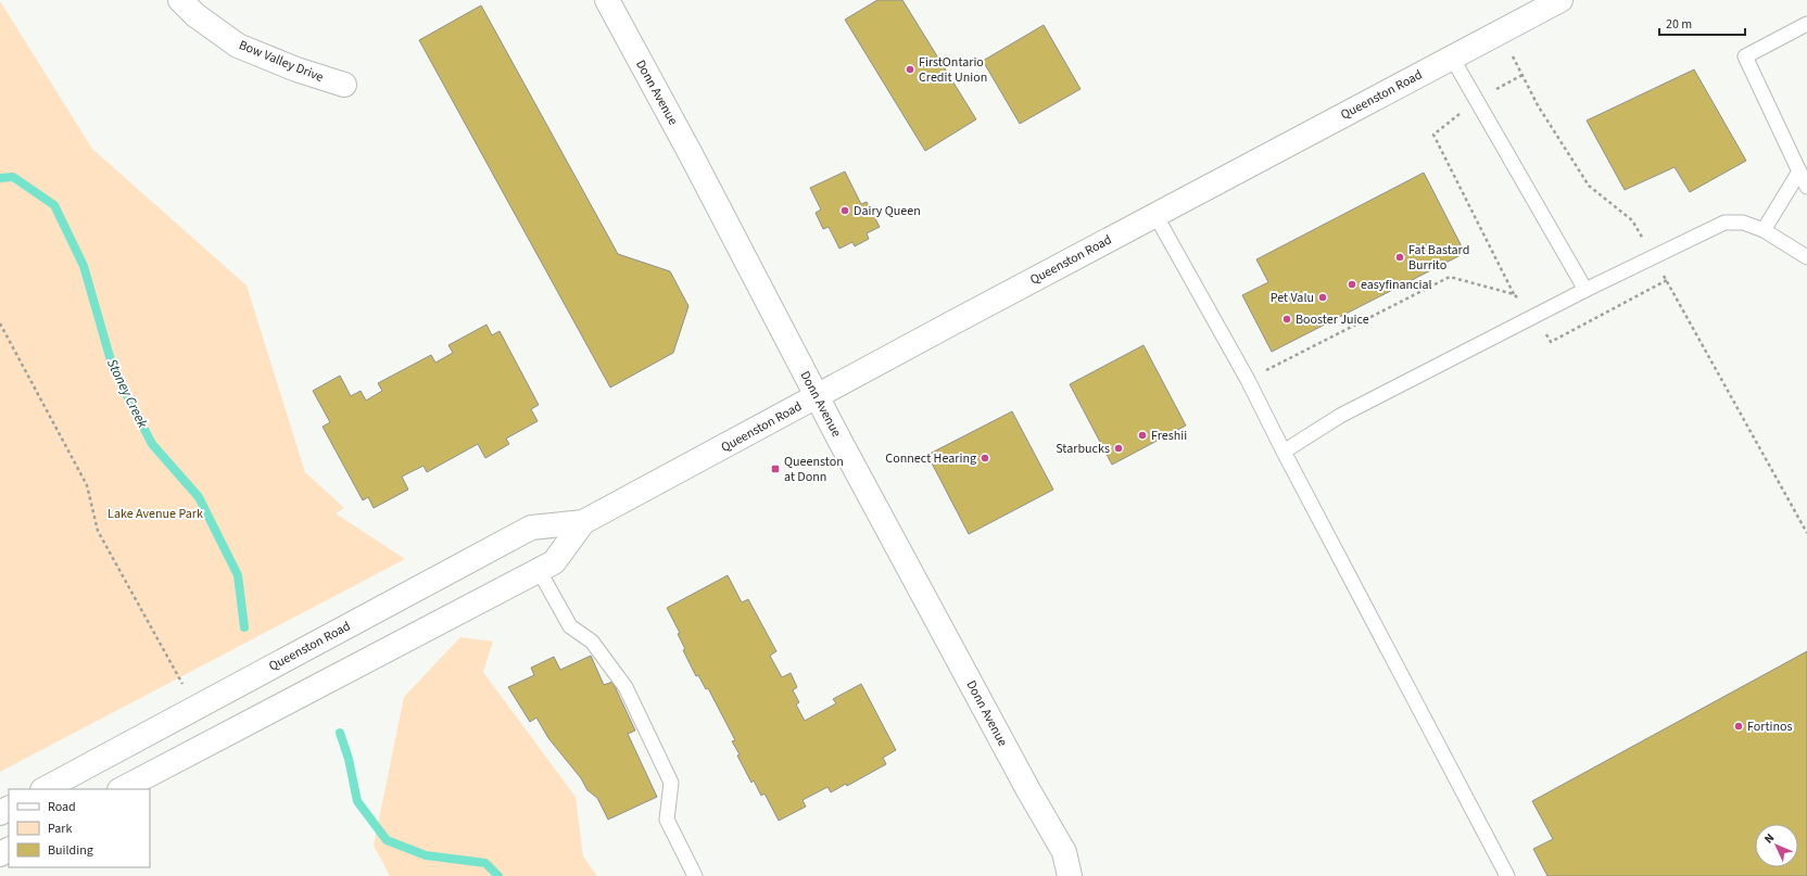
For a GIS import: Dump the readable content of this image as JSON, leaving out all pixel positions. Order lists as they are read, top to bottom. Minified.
{"streets":{"main road":["Bow Valley Drive","Donn Avenue","Queenston Road"]},"crossings":[["Donn Avenue","Queenston Road"]],"water":["Stoney Creek"],"parks":["Lake Avenue Park"],"places":{"other":["FirstOntario Credit Union","Dairy Queen","Fat Bastard Burrito","easyfinancial","Pet Valu","Booster Juice","Freshii","Starbucks","Connect Hearing","Fortinos"],"transit":["Queenston at Donn"]},"legend":["Road","Park","Building"],"scale_bar":"20 m","north":"top left"}
